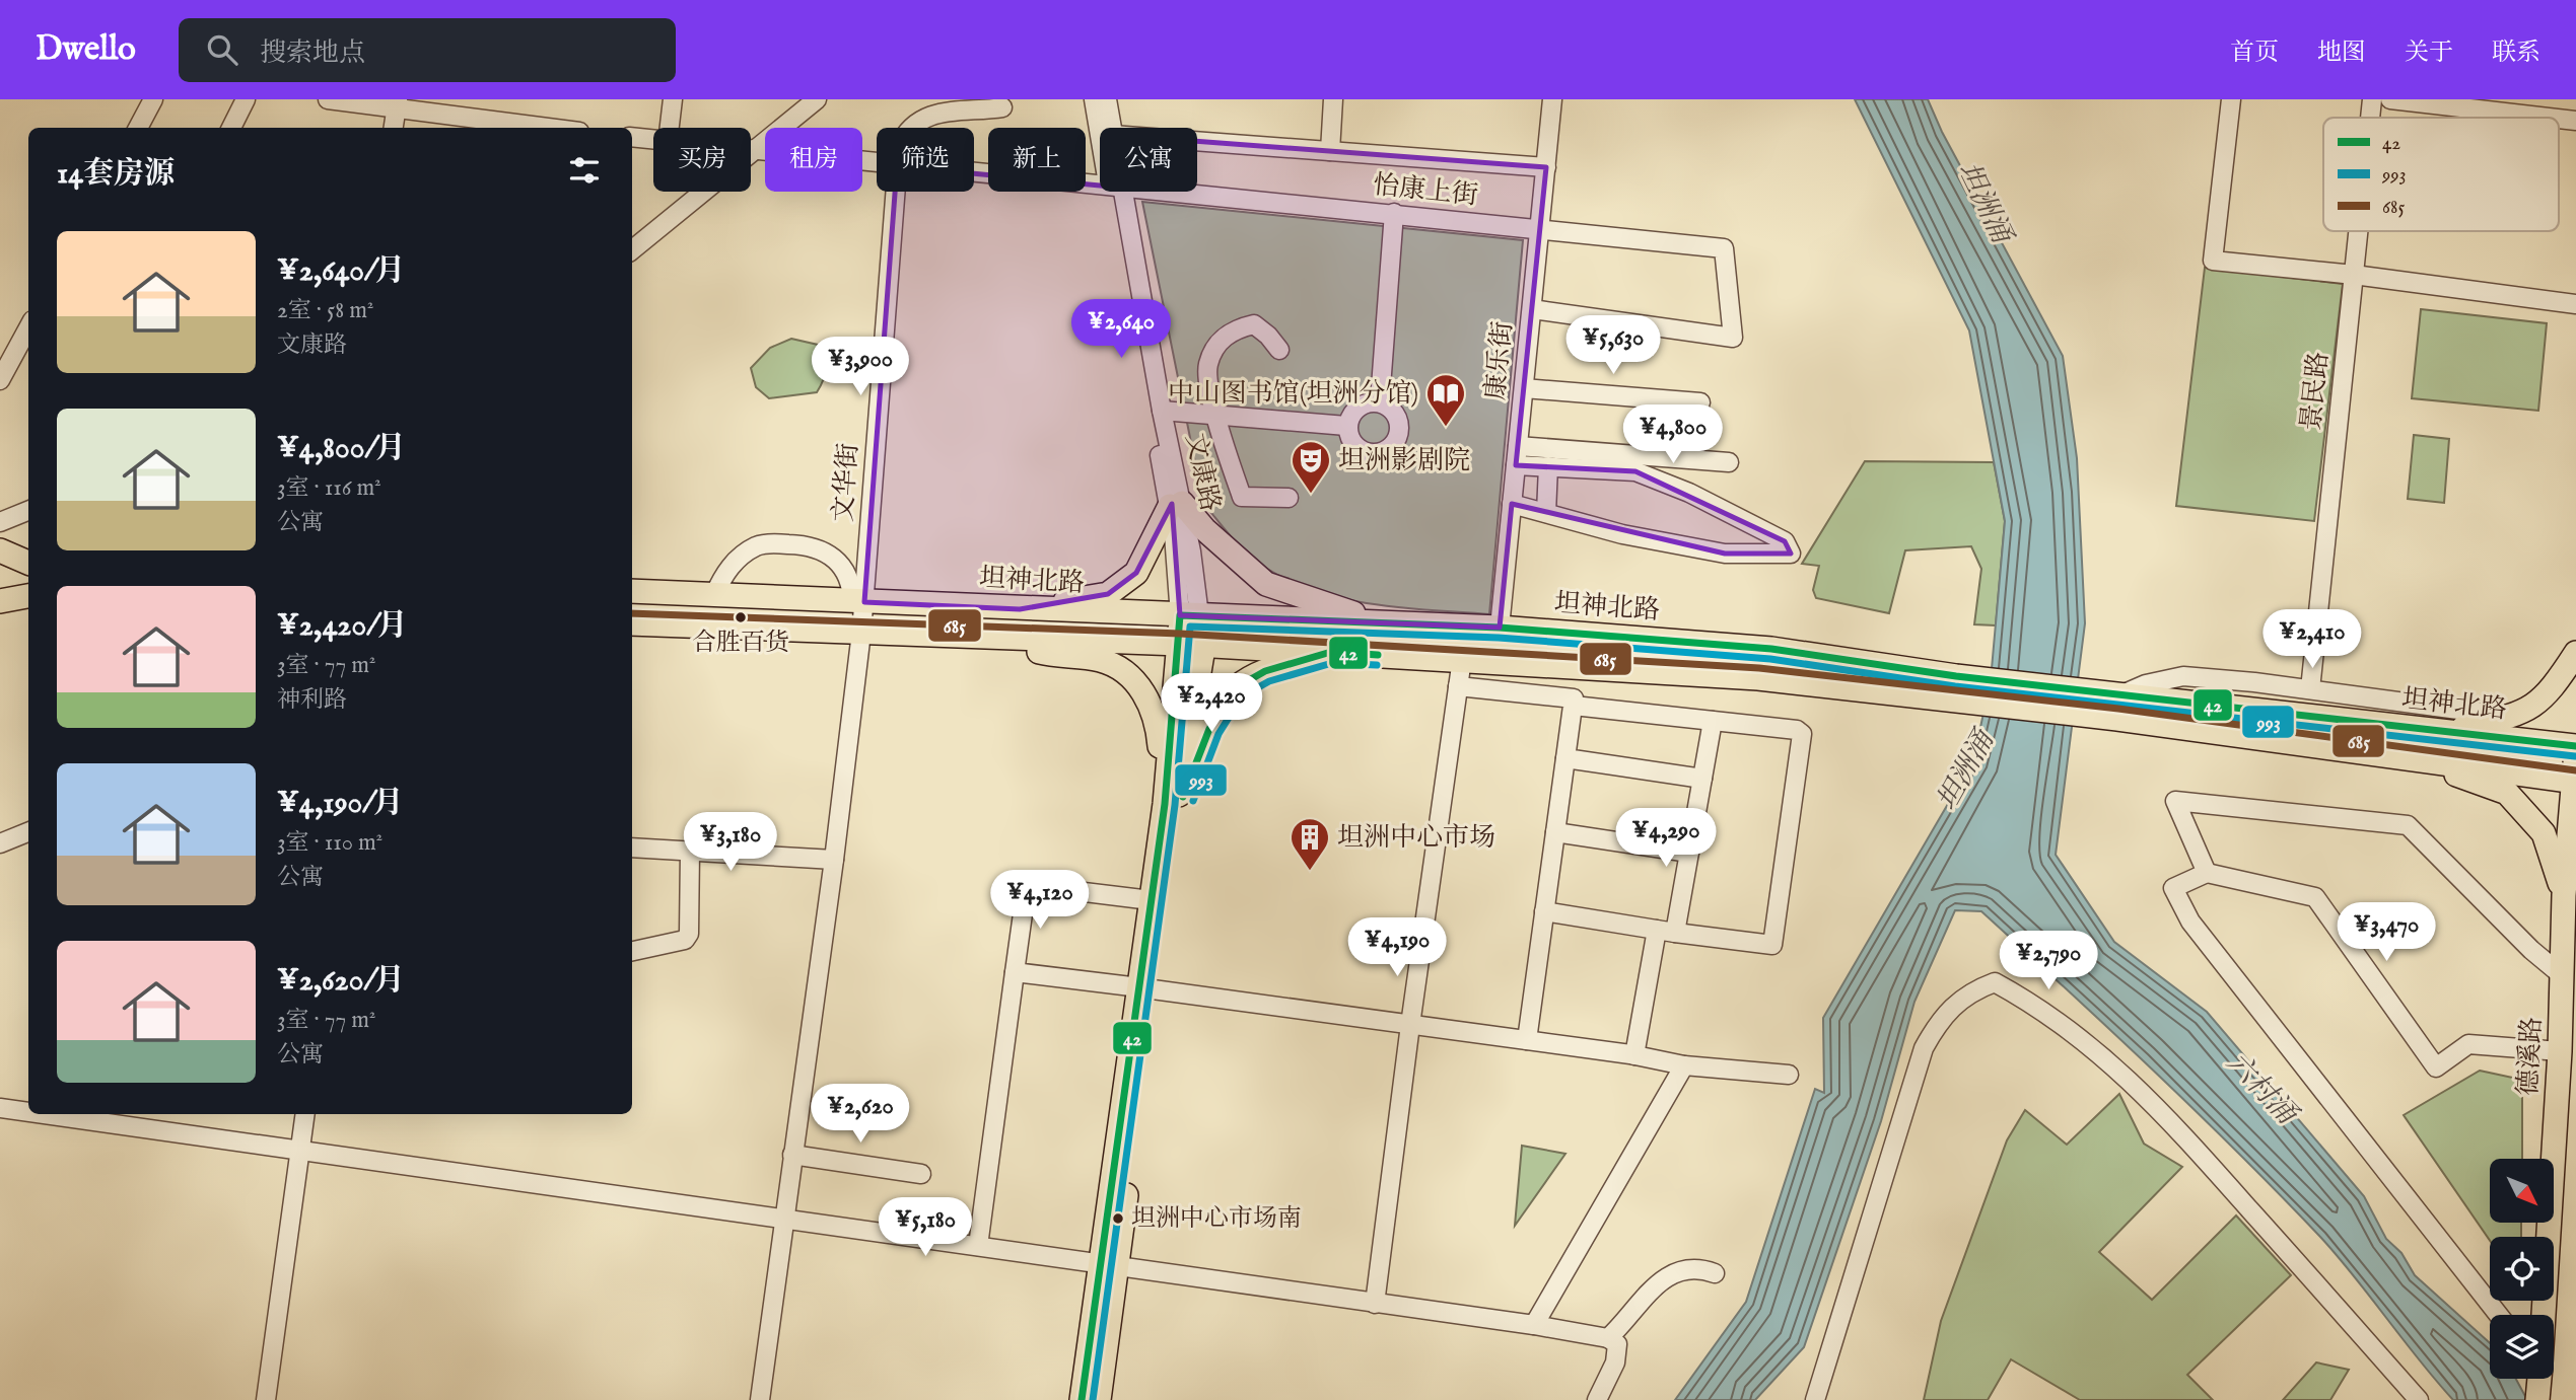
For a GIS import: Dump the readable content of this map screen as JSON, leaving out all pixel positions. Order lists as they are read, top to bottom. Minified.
{"streets":{"main road":["坦神北路","德溪路"],"street":["怡康上街","康乐街","景民路","文康路","文华街"]},"crossings":[["怡康上街","康乐街"],["康乐街","坦神北路"],["文华街","坦神北路"]],"water":["坦洲涌","六村涌"],"places":{"library":["中山图书馆(坦洲分馆)"],"theatre":["坦洲影剧院"],"other":["合胜百货","坦洲中心市场南"],"building":["坦洲中心市场"]},"lines":["transit line 685","transit line 42","transit line 993"],"legend":["42","993","685"],"north":"bottom right","page":{"header":"Dwello","search":"搜索地点","nav":["首页","地图","关于","联系"],"chip":["买房","租房","筛选","新上","公寓"],"heading":"14套房源","list":[{"name":"¥2,640/月","note":"2室 · 58 m² · 文康路"},{"name":"¥4,800/月","note":"3室 · 116 m² · 公寓"},{"name":"¥2,420/月","note":"3室 · 77 m² · 神利路"},{"name":"¥4,190/月","note":"3室 · 110 m² · 公寓"},{"name":"¥2,620/月","note":"3室 · 77 m² · 公寓"}],"price":["¥2,640","¥5,630","¥3,900","¥4,800","¥2,410","¥2,420","¥4,290","¥3,180","¥4,120","¥3,470","¥4,190","¥2,790","¥2,620","¥5,180"]}}
